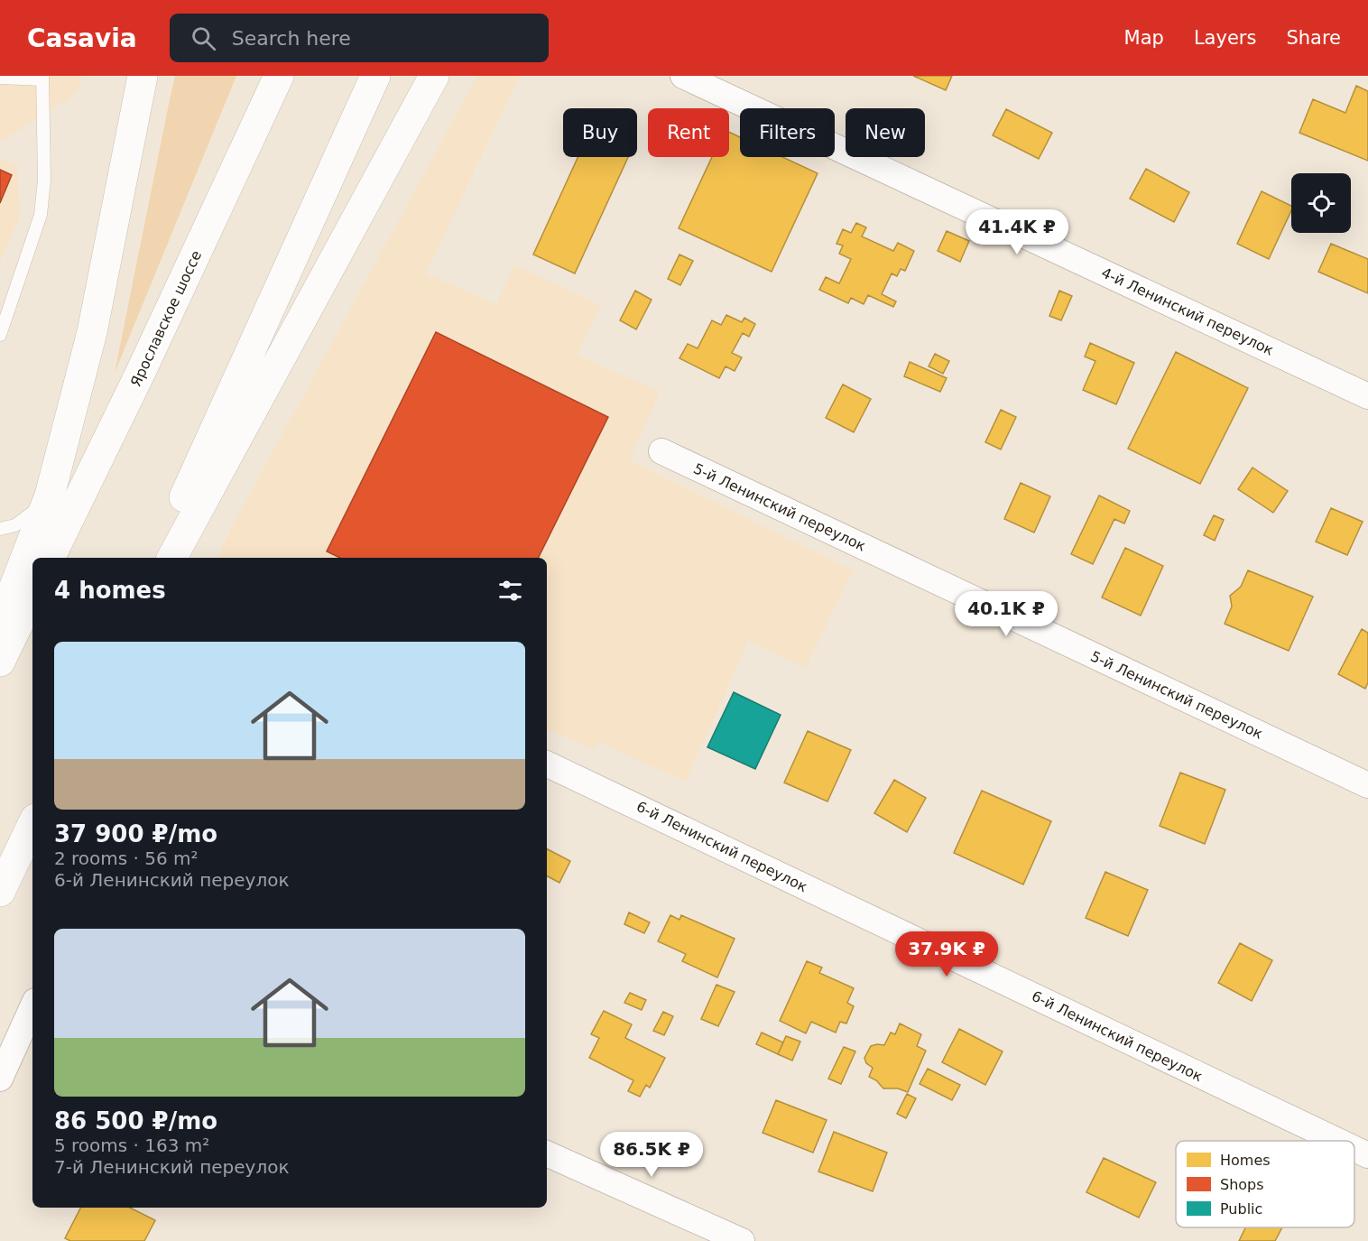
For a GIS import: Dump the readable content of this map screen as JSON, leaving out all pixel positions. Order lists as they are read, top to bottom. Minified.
{"streets":{"main road":["Ярославское шоссе"],"street":["4-й Ленинский переулок","5-й Ленинский переулок","6-й Ленинский переулок"]},"legend":["Homes","Shops","Public"],"page":{"header":"Casavia","search":"Search here","nav":["Map","Layers","Share"],"chip":["Buy","Rent","Filters","New"],"price":["41.4K ₽","40.1K ₽","37.9K ₽","86.5K ₽"],"heading":"4 homes","list":[{"name":"37 900 ₽/mo","note":"2 rooms · 56 m² · 6-й Ленинский переулок"},{"name":"86 500 ₽/mo","note":"5 rooms · 163 m² · 7-й Ленинский переулок"}]}}
